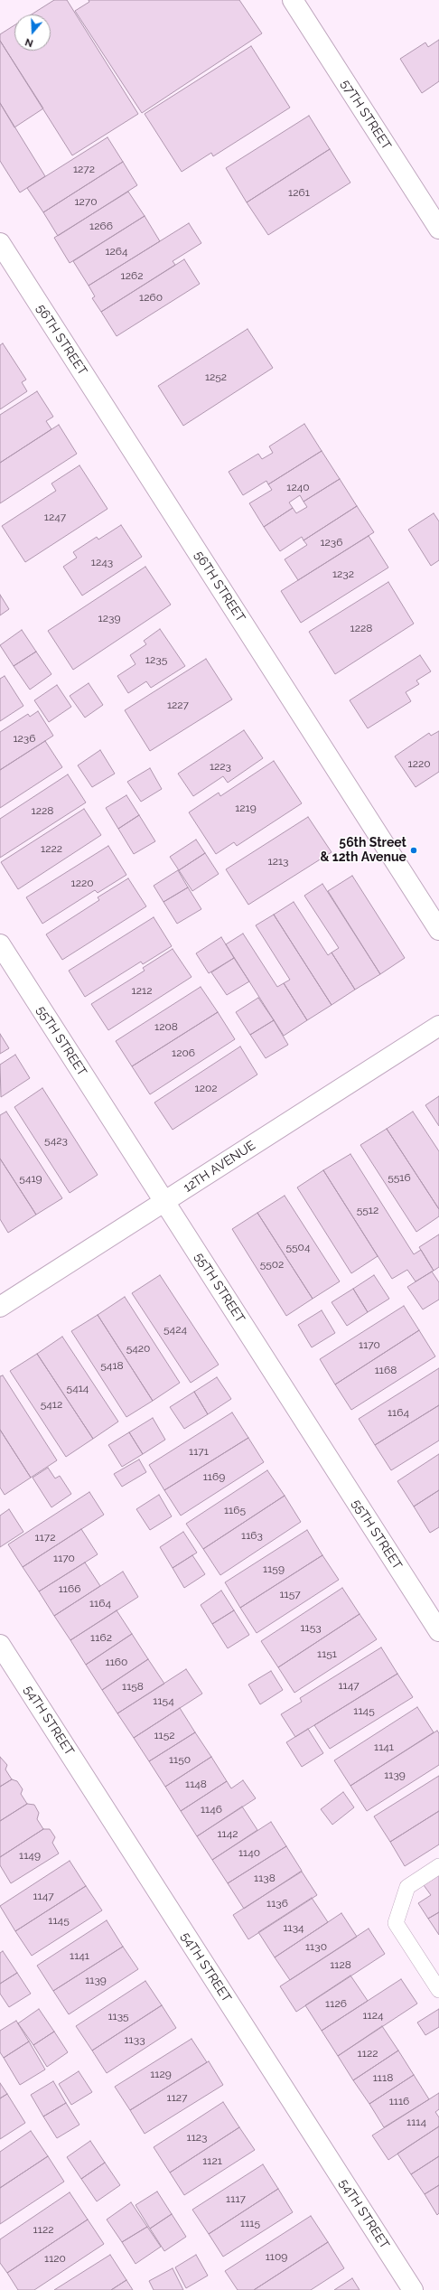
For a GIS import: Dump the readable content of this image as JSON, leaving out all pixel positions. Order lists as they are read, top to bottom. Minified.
{"streets":{"street":["57TH STREET","56TH STREET","55TH STREET","12TH AVENUE","54TH STREET"]},"crossings":[["55TH STREET","12TH AVENUE"]],"places":["56th Street & 12th Avenue"],"house_numbers":["1272","1261","1270","1266","1264","1262","1260","1252","1240","1247","1236","1243","1232","1239","1228","1235","1227","1236","1220","1223","1219","1228","1222","1213","1220","1212","1208","1206","1202","5423","5516","5419","5512","5504","5502","5424","1170","5420","5418","1168","5414","5412","1164","1171","1169","1165","1163","1172","1170","1159","1166","1157","1164","1153","1162","1151","1160","1147","1158","1154","1145","1152","1141","1150","1139","1148","1146","1142","1140","1149","1138","1147","1136","1145","1134","1130","1141","1128","1139","1126","1124","1135","1133","1122","1129","1118","1127","1116","1114","1123","1121","1117","1115","1122","1109","1120"],"north":"bottom"}
